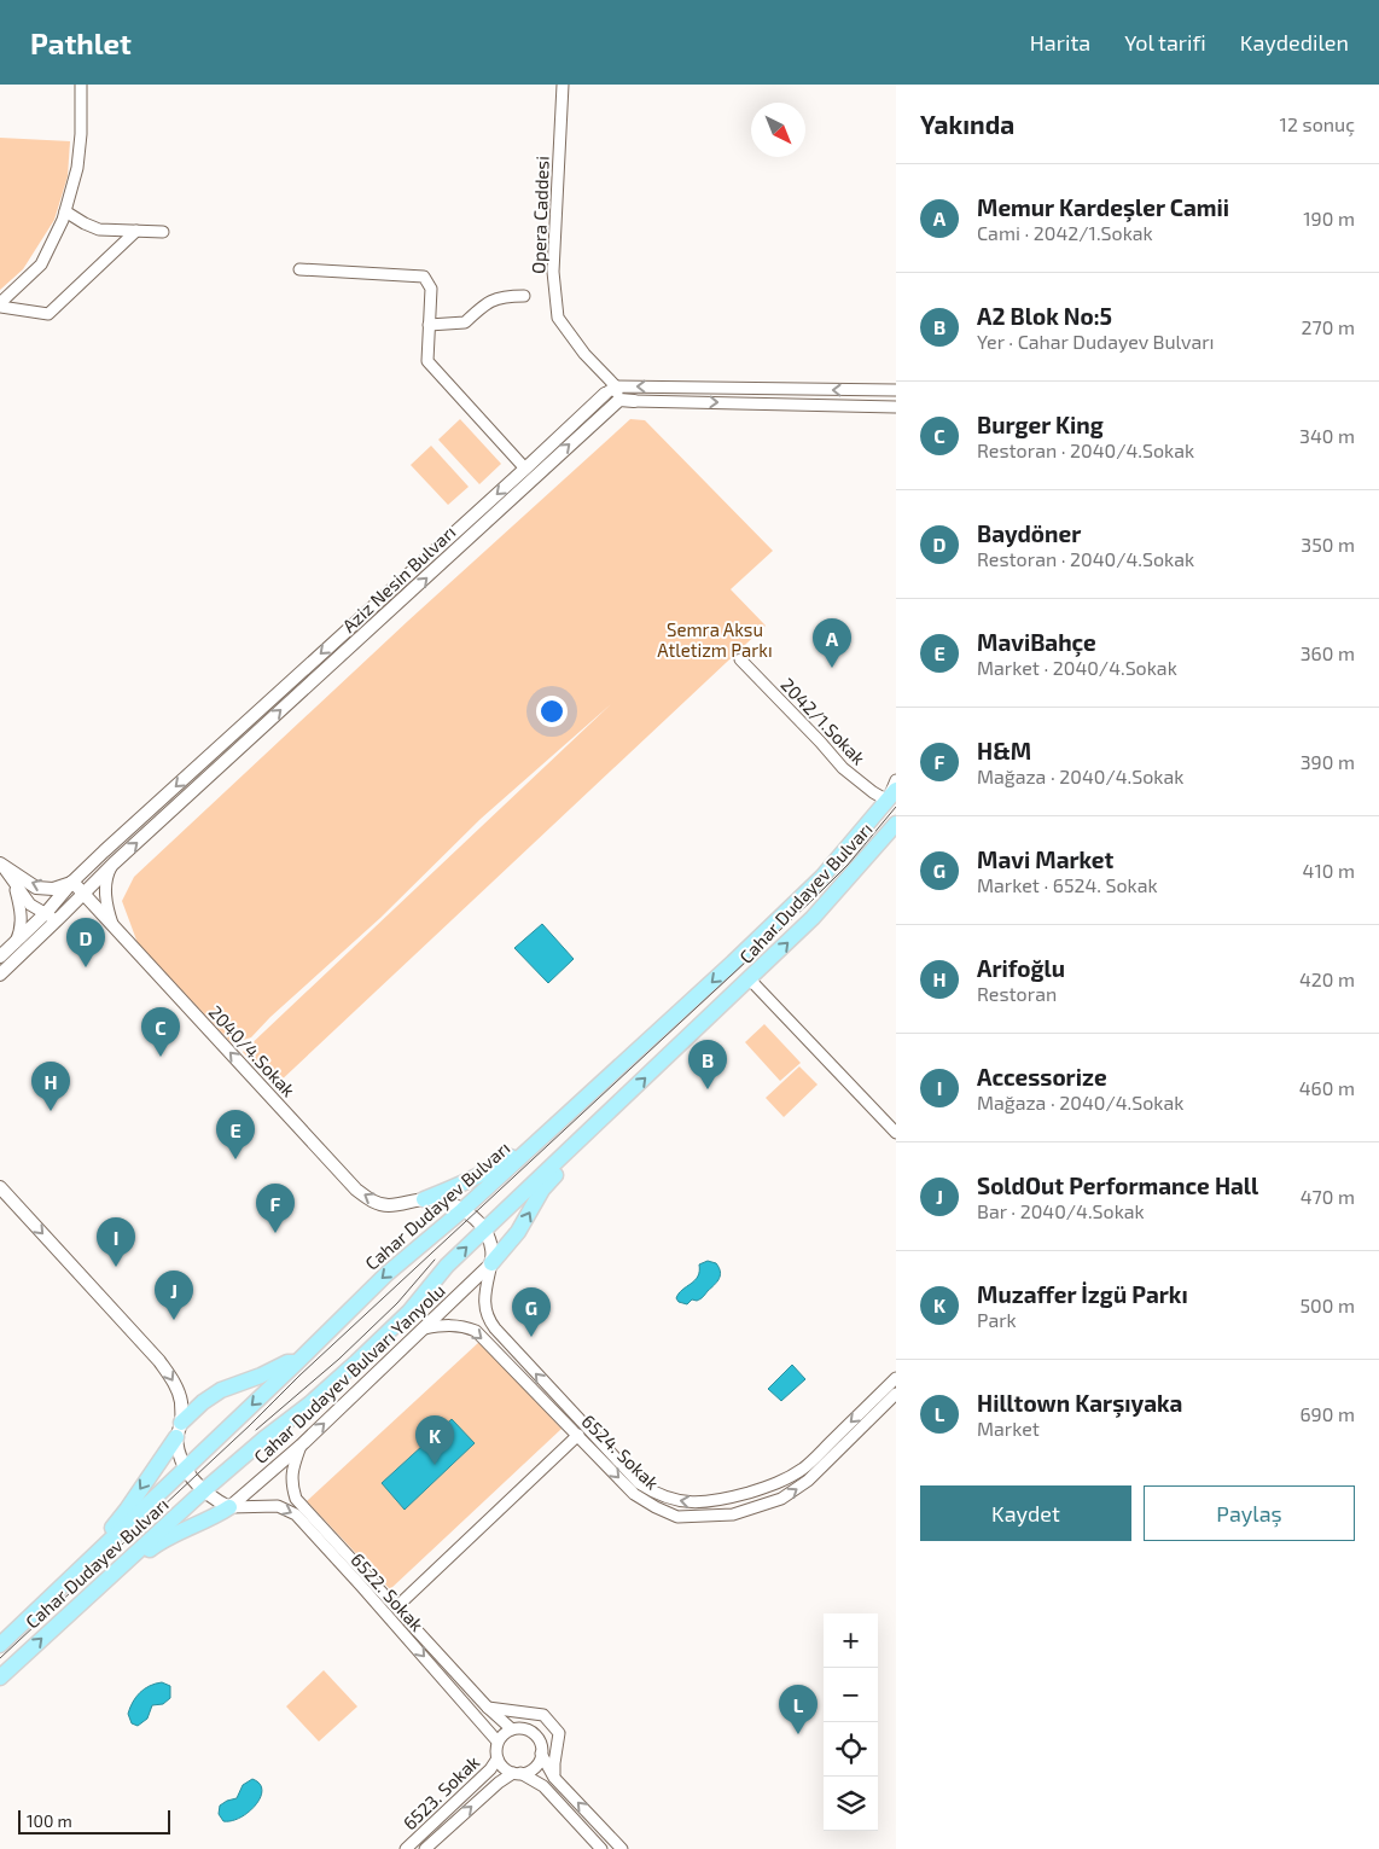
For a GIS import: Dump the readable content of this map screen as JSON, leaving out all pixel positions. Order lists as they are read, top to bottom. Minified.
{"streets":{"main road":["Cahar Dudayev Bulvarı"],"street":["Opera Caddesi","Aziz Nesin Bulvarı","2042/1.Sokak","2040/4.Sokak","Cahar Dudayev Bulvarı Yanyolu","6524. Sokak","6522. Sokak","6523. Sokak"]},"crossings":[["Opera Caddesi","Aziz Nesin Bulvarı"],["Aziz Nesin Bulvarı","2040/4.Sokak"],["2042/1.Sokak","Cahar Dudayev Bulvarı"],["Cahar Dudayev Bulvarı","2040/4.Sokak"],["Cahar Dudayev Bulvarı Yanyolu","6524. Sokak"],["Cahar Dudayev Bulvarı Yanyolu","6522. Sokak"],["6522. Sokak","6523. Sokak"]],"one_way":["2040/4.Sokak","Cahar Dudayev Bulvarı Yanyolu"],"parks":["Semra Aksu Atletizm Parkı"],"scale_bar":"100 m","north":"bottom right","page":{"header":"Pathlet","nav":["Harita","Yol tarifi","Kaydedilen"],"heading":["Yakında","12 sonuç"],"list":[{"mark":"A","name":"Memur Kardeşler Camii","note":"Cami · 2042/1.Sokak","value":"190 m"},{"mark":"B","name":"A2 Blok No:5","note":"Yer · Cahar Dudayev Bulvarı","value":"270 m"},{"mark":"C","name":"Burger King","note":"Restoran · 2040/4.Sokak","value":"340 m"},{"mark":"D","name":"Baydöner","note":"Restoran · 2040/4.Sokak","value":"350 m"},{"mark":"E","name":"MaviBahçe","note":"Market · 2040/4.Sokak","value":"360 m"},{"mark":"F","name":"H&M","note":"Mağaza · 2040/4.Sokak","value":"390 m"},{"mark":"G","name":"Mavi Market","note":"Market · 6524. Sokak","value":"410 m"},{"mark":"H","name":"Arifoğlu","note":"Restoran","value":"420 m"},{"mark":"I","name":"Accessorize","note":"Mağaza · 2040/4.Sokak","value":"460 m"},{"mark":"J","name":"SoldOut Performance Hall","note":"Bar · 2040/4.Sokak","value":"470 m"},{"mark":"K","name":"Muzaffer İzgü Parkı","note":"Park","value":"500 m"},{"mark":"L","name":"Hilltown Karşıyaka","note":"Market","value":"690 m"}],"pins":["A","D","C","B","H","E","F","I","J","G","K","L"],"buttons":["Kaydet","Paylaş"],"map_buttons":["+","−"],"scale":"100 m"}}
